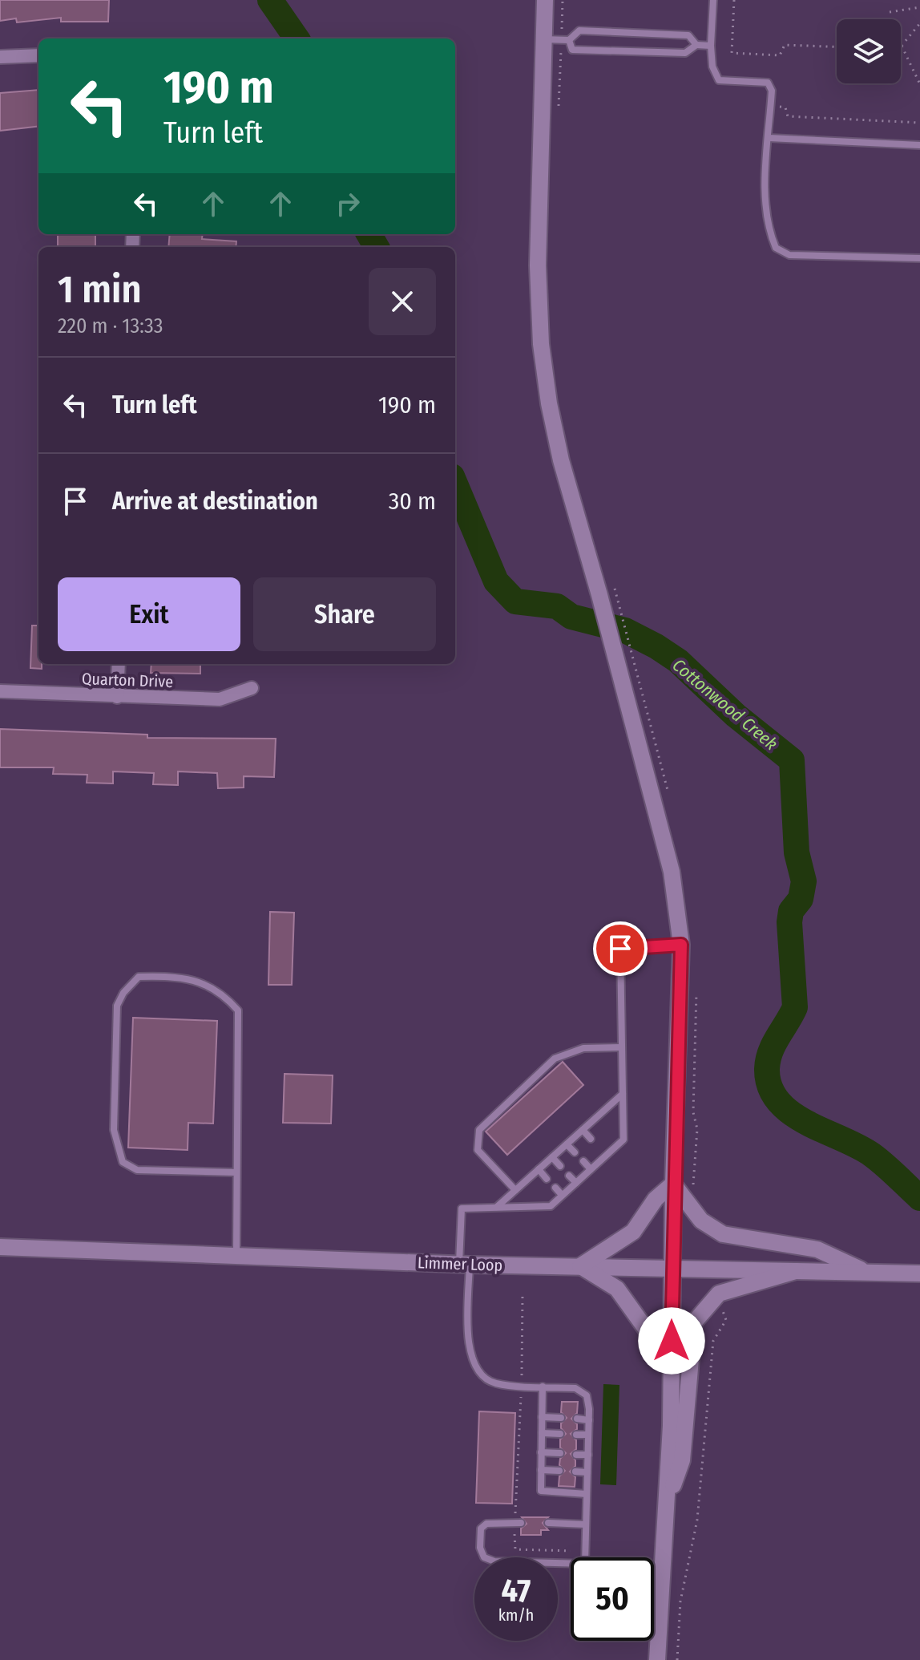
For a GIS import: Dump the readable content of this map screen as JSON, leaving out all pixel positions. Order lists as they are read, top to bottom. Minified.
{"streets":{"main road":["Limmer Loop"],"street":["Quarton Drive"]},"water":["Cottonwood Creek"],"page":{"turn":["190 m","Turn left"],"heading":["1 min","220 m · 13:33"],"list":[{"name":"Turn left","value":"190 m"},{"name":"Arrive at destination","value":"30 m"}],"buttons":["Exit","Share"],"speed":"47 km/h","limit":"50"}}
